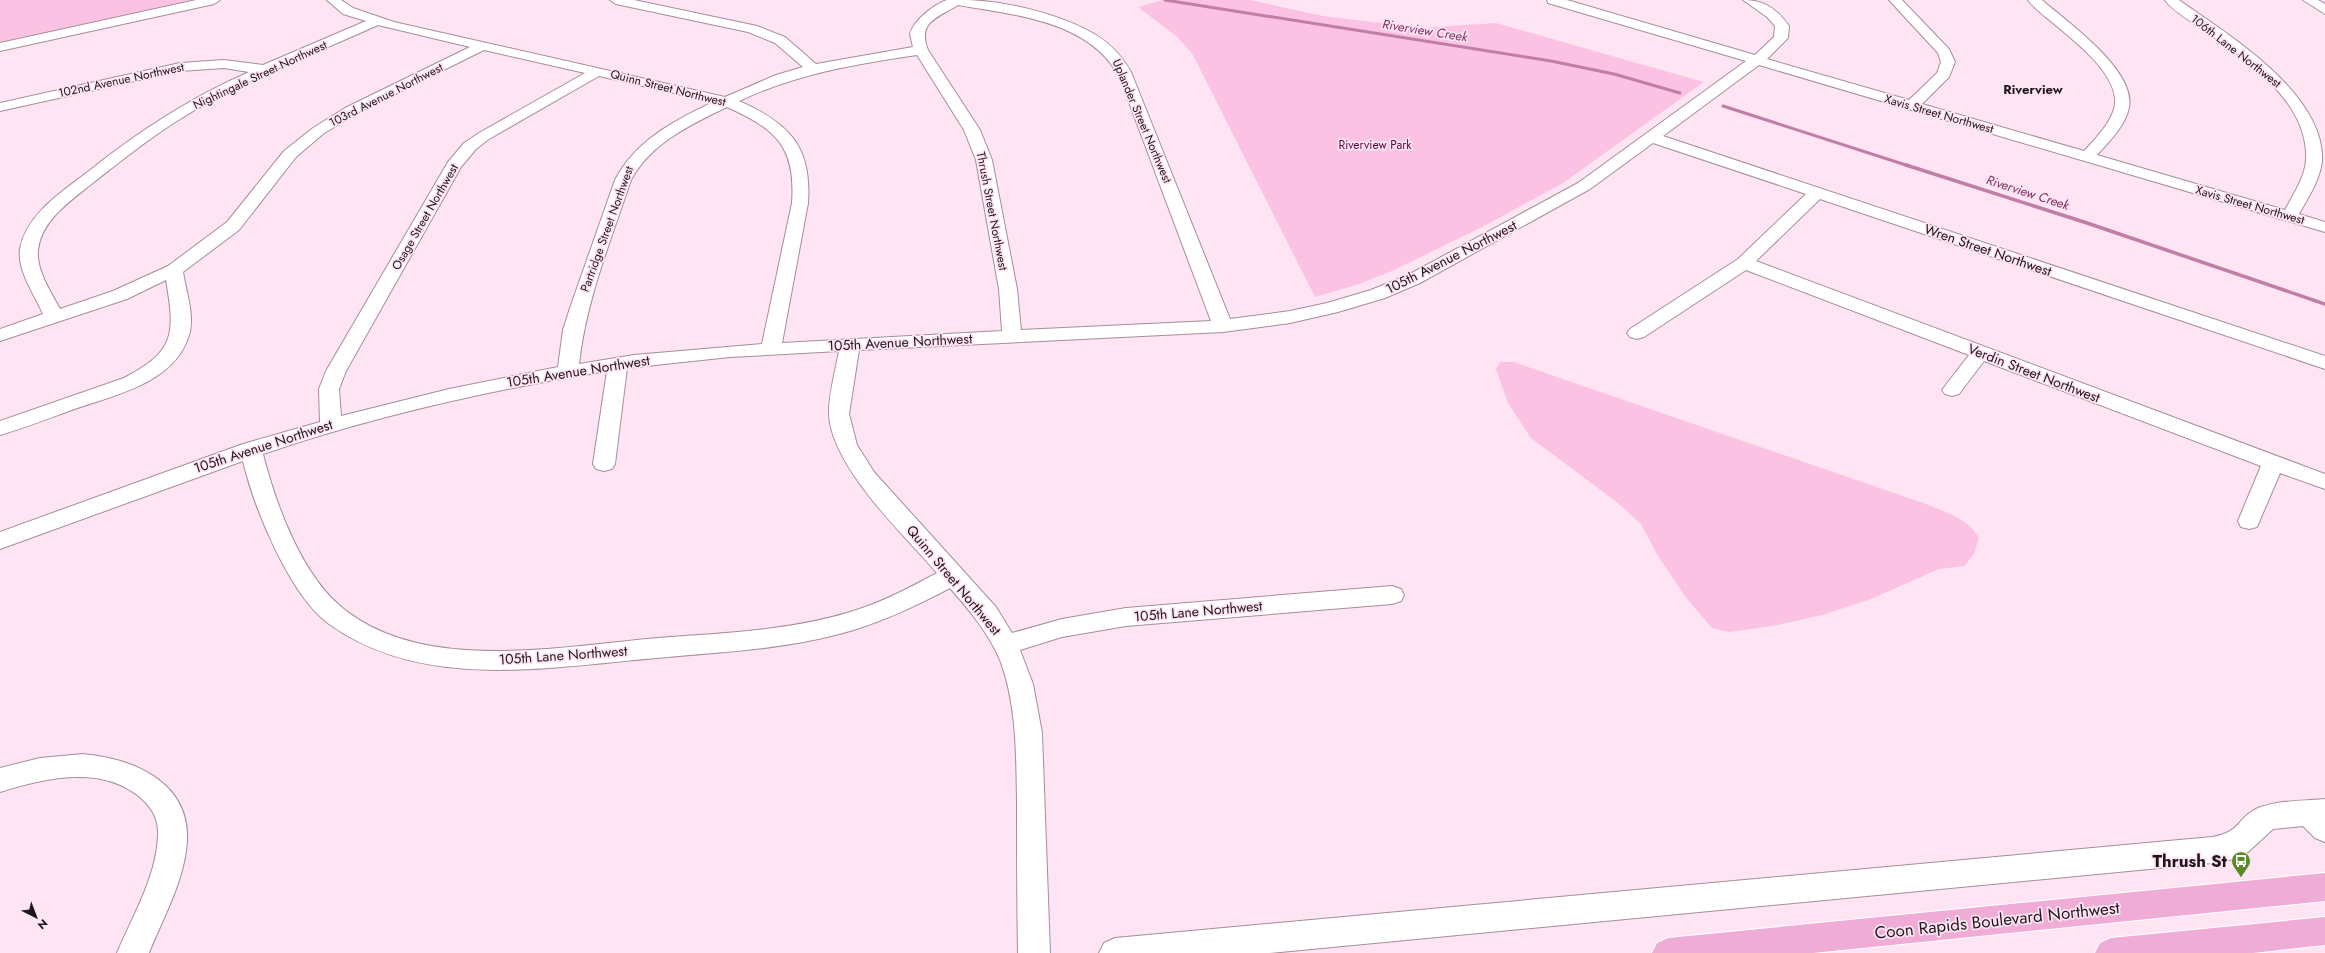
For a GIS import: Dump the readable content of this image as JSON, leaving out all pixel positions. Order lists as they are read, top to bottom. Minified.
{"streets":{"main road":["Coon Rapids Boulevard Northwest"],"street":["106th Lane Northwest","Nightingale Street Northwest","102nd Avenue Northwest","Quinn Street Northwest","103rd Avenue Northwest","Xavis Street Northwest","Uplander Street Northwest","Thrush Street Northwest","Osage Street Northwest","Partridge Street Northwest","Wren Street Northwest","105th Avenue Northwest","Verdin Street Northwest","105th Lane Northwest"]},"crossings":[["106th Lane Northwest","Xavis Street Northwest"],["Nightingale Street Northwest","102nd Avenue Northwest"],["Nightingale Street Northwest","Quinn Street Northwest"],["Nightingale Street Northwest","103rd Avenue Northwest"],["Quinn Street Northwest","103rd Avenue Northwest"],["Quinn Street Northwest","Osage Street Northwest"],["Quinn Street Northwest","Partridge Street Northwest"],["Quinn Street Northwest","105th Avenue Northwest"],["Quinn Street Northwest","105th Lane Northwest"],["Xavis Street Northwest","105th Avenue Northwest"],["Uplander Street Northwest","Thrush Street Northwest"],["Uplander Street Northwest","105th Avenue Northwest"],["Thrush Street Northwest","Partridge Street Northwest"],["Thrush Street Northwest","105th Avenue Northwest"],["Osage Street Northwest","105th Avenue Northwest"],["Partridge Street Northwest","105th Avenue Northwest"],["Wren Street Northwest","105th Avenue Northwest"],["105th Avenue Northwest","105th Lane Northwest"]],"districts":["Riverview"],"water":["Riverview Creek"],"parks":["Riverview Park"],"places":{"bus stop":["Thrush St"]},"north":"bottom right"}
